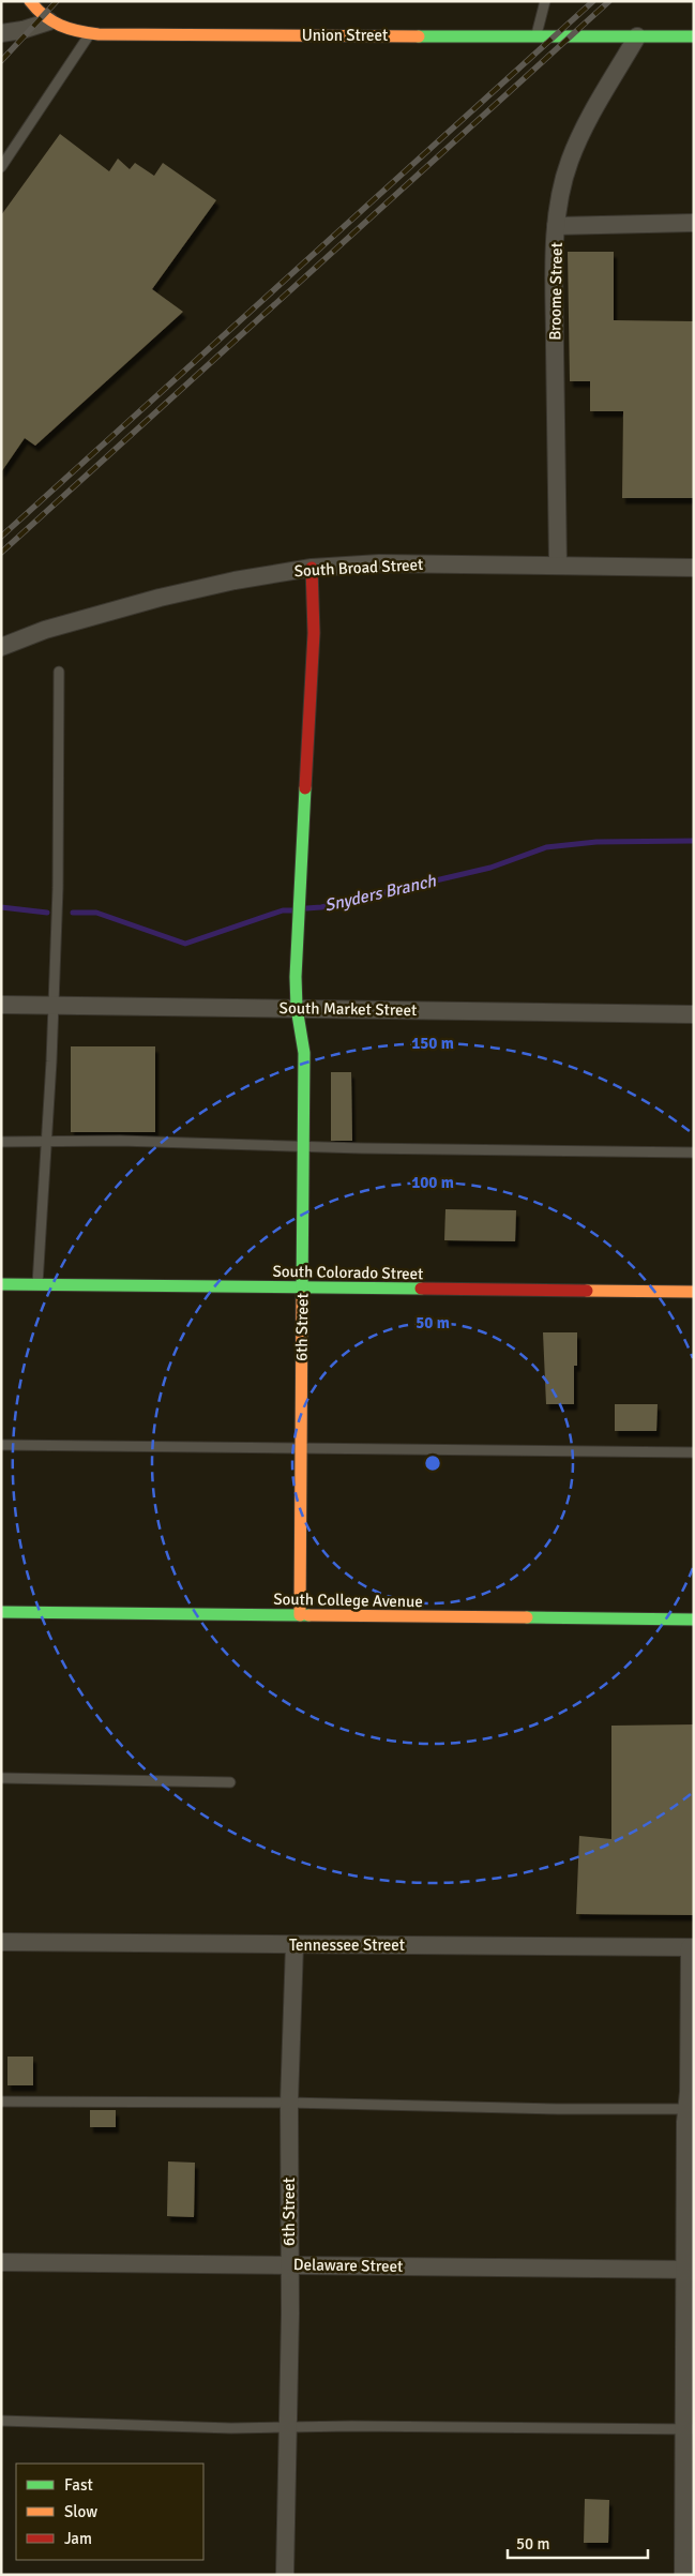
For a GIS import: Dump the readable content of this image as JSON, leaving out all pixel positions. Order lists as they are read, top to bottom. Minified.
{"streets":{"street":["Union Street","Broome Street","South Broad Street","South Market Street","South Colorado Street","6th Street","South College Avenue","Tennessee Street","Delaware Street"]},"crossings":[["Union Street","Broome Street"],["Broome Street","South Broad Street"],["South Broad Street","6th Street"],["South Market Street","6th Street"],["South Colorado Street","6th Street"],["6th Street","South College Avenue"],["6th Street","Tennessee Street"],["6th Street","Delaware Street"]],"water":["Snyders Branch"],"legend":["Fast","Slow","Jam"],"scale_bar":"50 m","rings":["150 m","100 m","50 m"]}
